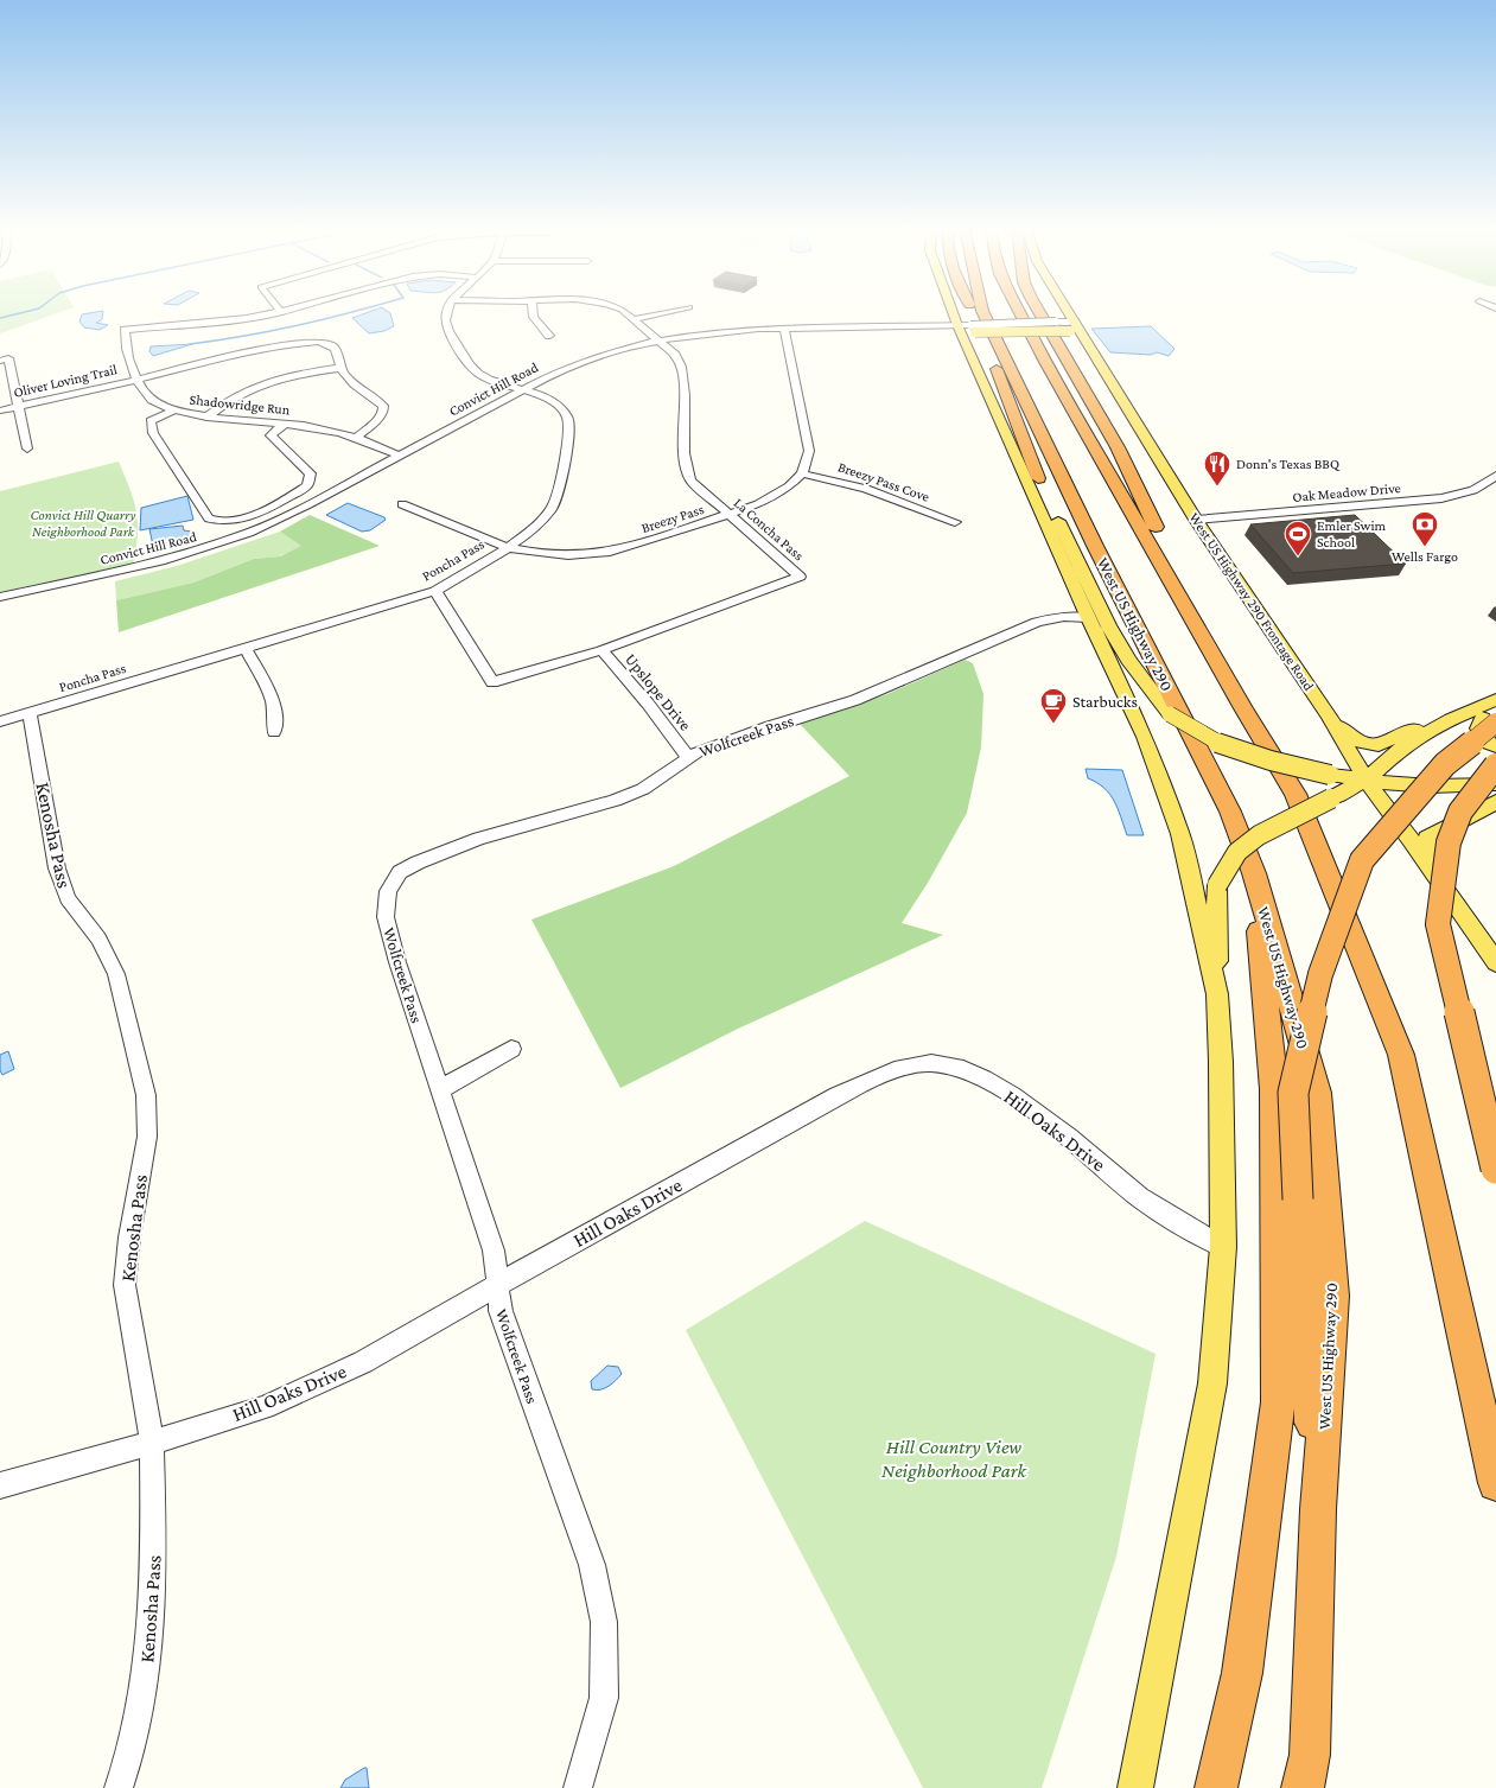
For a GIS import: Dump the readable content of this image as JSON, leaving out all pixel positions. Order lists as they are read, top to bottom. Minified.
{"streets":{"highway":["West US Highway 290"],"main road":["West US Highway 290 Frontage Road"],"street":["Oliver Loving Trail","Convict Hill Road","Shadowridge Run","Breezy Pass Cove","Oak Meadow Drive","Breezy Pass","La Concha Pass","Poncha Pass","Upslope Drive","Wolfcreek Pass","Kenosha Pass","Hill Oaks Drive"]},"crossings":[["Oliver Loving Trail","Shadowridge Run"],["Convict Hill Road","Shadowridge Run"],["Convict Hill Road","La Concha Pass"],["Convict Hill Road","Poncha Pass"],["Convict Hill Road","West US Highway 290 Frontage Road"],["Breezy Pass Cove","Breezy Pass"],["Oak Meadow Drive","West US Highway 290 Frontage Road"],["Breezy Pass","La Concha Pass"],["Breezy Pass","Poncha Pass"],["La Concha Pass","Poncha Pass"],["La Concha Pass","Upslope Drive"],["Poncha Pass","Kenosha Pass"],["Upslope Drive","Wolfcreek Pass"],["Wolfcreek Pass","Hill Oaks Drive"],["Kenosha Pass","Hill Oaks Drive"]],"parks":["Convict Hill Quarry Neighborhood Park","Hill Country View Neighborhood Park"],"places":{"restaurant":["Donn's Texas BBQ"],"bank":["Wells Fargo"],"sports":["Emler Swim School"],"cafe":["Starbucks"]}}
